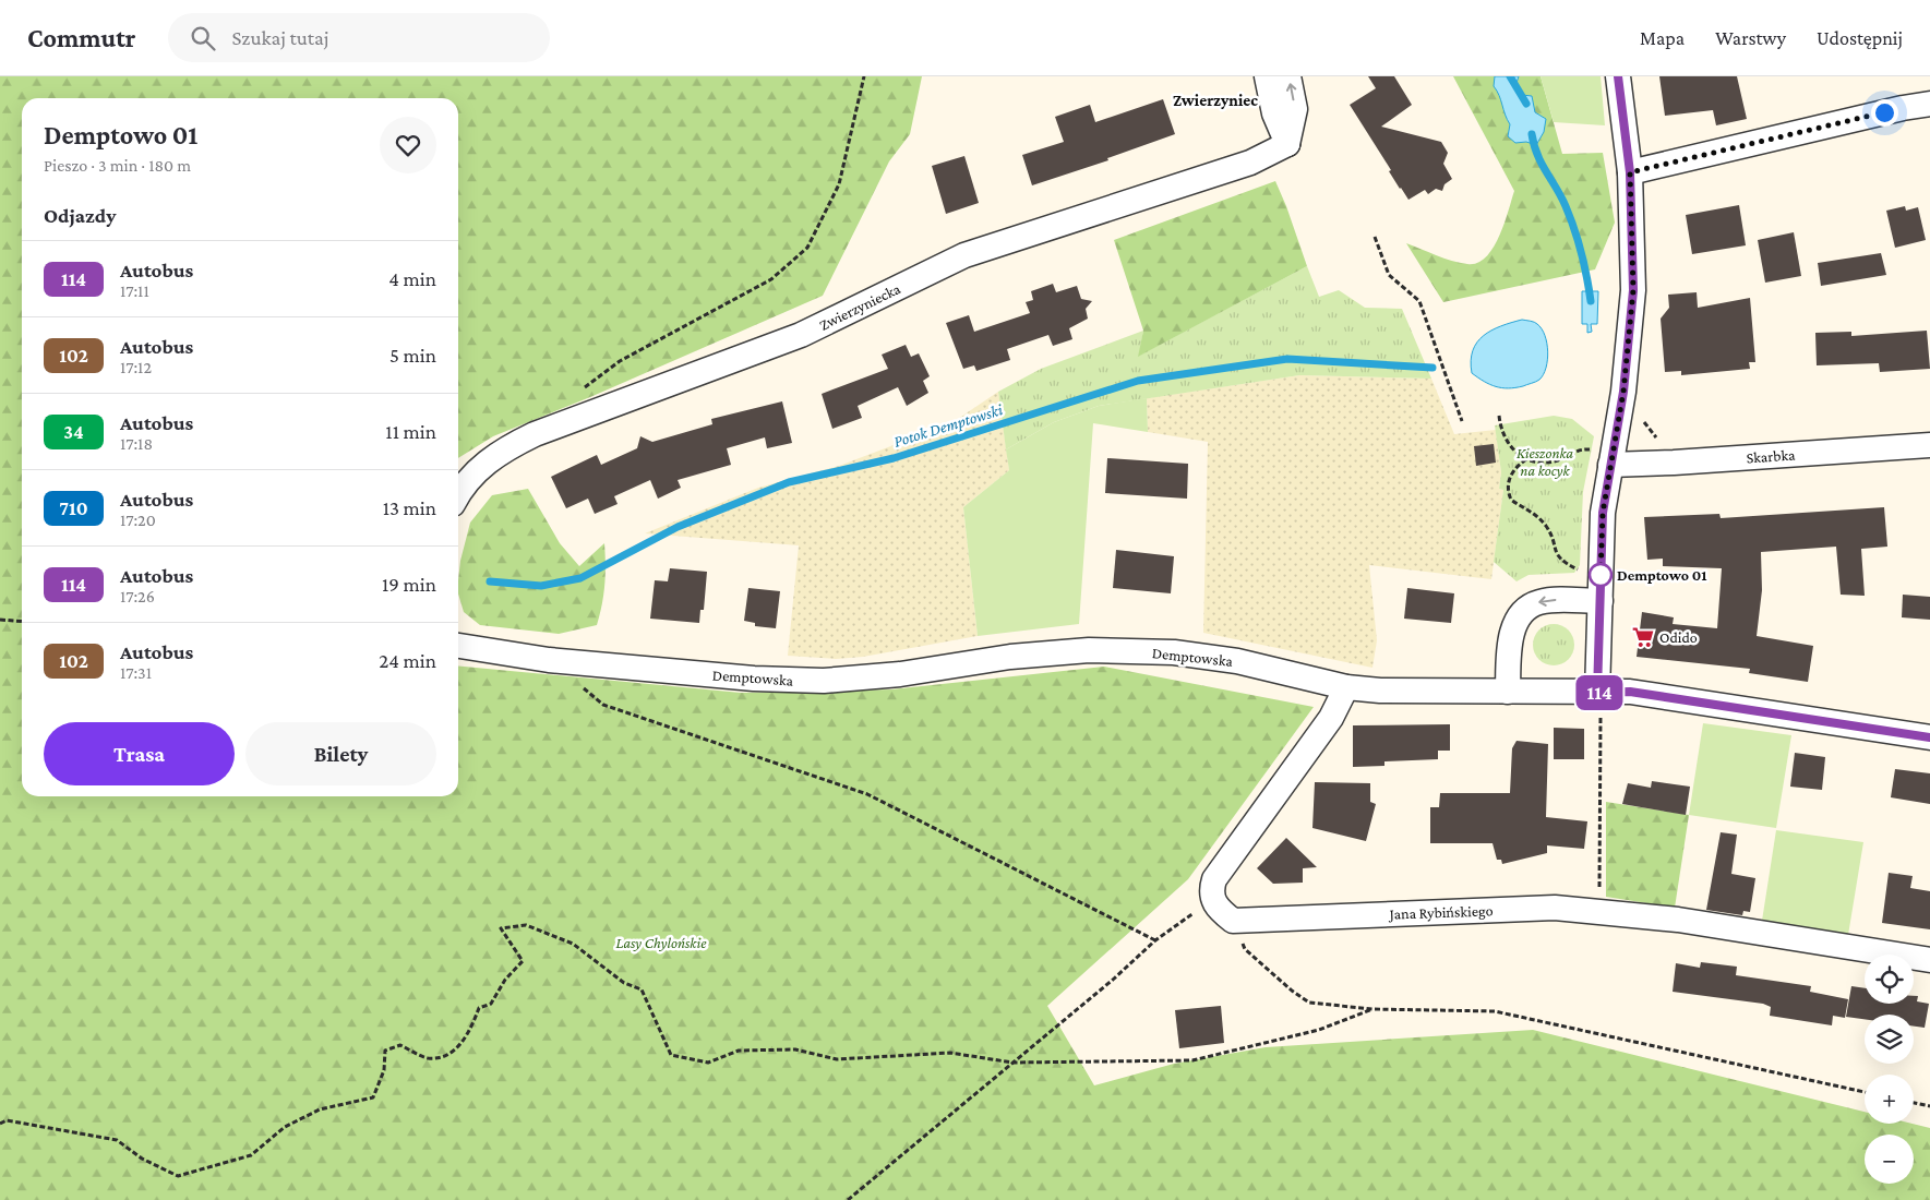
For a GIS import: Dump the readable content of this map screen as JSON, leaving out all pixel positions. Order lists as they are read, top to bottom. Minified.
{"streets":{"street":["Zwierzyniecka","Skarbka","Demptowska","Jana Rybińskiego"]},"districts":["Zwierzyniec"],"water":["Potok Demptowski"],"parks":["Kieszonka na kocyk","Lasy Chylońskie"],"places":{"other":["Demptowo 01"],"supermarket":["Odido"]},"lines":["bus line 114"],"page":{"header":"Commutr","search":"Szukaj tutaj","nav":["Mapa","Warstwy","Udostępnij"],"on_map":"114","heading":[["Demptowo 01","Pieszo · 3 min · 180 m"],"Odjazdy"],"list":[{"mark":"114","name":"Autobus","note":"17:11","value":"4 min"},{"mark":"102","name":"Autobus","note":"17:12","value":"5 min"},{"mark":"34","name":"Autobus","note":"17:18","value":"11 min"},{"mark":"710","name":"Autobus","note":"17:20","value":"13 min"},{"mark":"114","name":"Autobus","note":"17:26","value":"19 min"},{"mark":"102","name":"Autobus","note":"17:31","value":"24 min"}],"buttons":["Trasa","Bilety"],"map_buttons":["+","−"]}}
